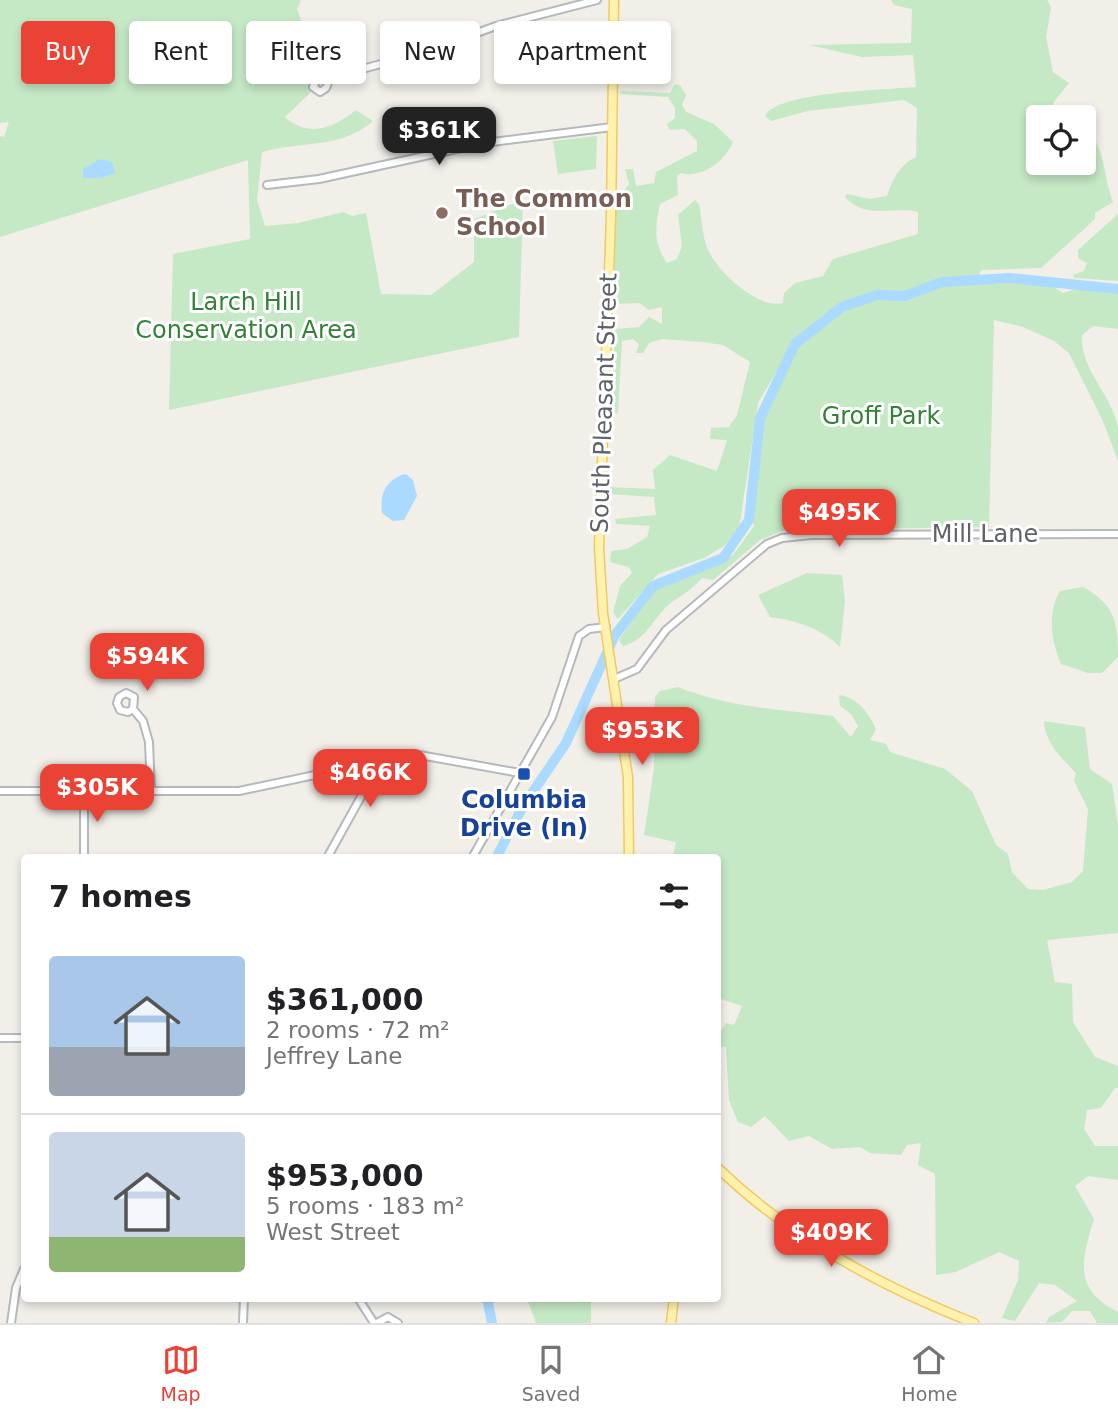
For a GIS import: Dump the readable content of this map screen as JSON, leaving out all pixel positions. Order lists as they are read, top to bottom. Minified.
{"streets":{"main road":["South Pleasant Street"],"street":["Mill Lane"]},"crossings":[["South Pleasant Street","Mill Lane"]],"parks":["Larch Hill Conservation Area","Groff Park"],"places":{"other":["The Common School"],"transit":["Columbia Drive (In)"]},"page":{"chip":["Buy","Rent","Filters","New","Apartment"],"price":["$361K","$495K","$594K","$953K","$466K","$305K","$409K"],"heading":"7 homes","list":[{"name":"$361,000","note":"2 rooms · 72 m² · Jeffrey Lane"},{"name":"$953,000","note":"5 rooms · 183 m² · West Street"}],"tabs":["Map","Saved","Home"]}}
